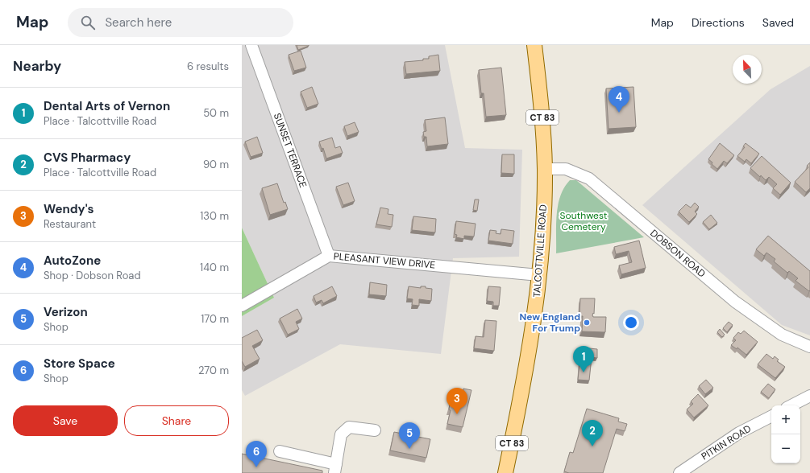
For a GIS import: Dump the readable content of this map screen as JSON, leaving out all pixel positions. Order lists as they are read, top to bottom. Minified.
{"streets":{"main road":["CT 83","TALCOTTVILLE ROAD"],"street":["SUNSET TERRACE","DOBSON ROAD","PLEASANT VIEW DRIVE","PITKIN ROAD"]},"crossings":[["SUNSET TERRACE","PLEASANT VIEW DRIVE"],["TALCOTTVILLE ROAD","DOBSON ROAD"],["TALCOTTVILLE ROAD","PLEASANT VIEW DRIVE"]],"parks":["Southwest Cemetery"],"places":["New England For Trump"],"north":"top left","page":{"header":"Map","search":"Search here","nav":["Map","Directions","Saved"],"heading":["Nearby","6 results"],"pins":["4","1","3","2","5","6"],"list":[{"mark":"1","name":"Dental Arts of Vernon","note":"Place · Talcottville Road","value":"50 m"},{"mark":"2","name":"CVS Pharmacy","note":"Place · Talcottville Road","value":"90 m"},{"mark":"3","name":"Wendy's","note":"Restaurant","value":"130 m"},{"mark":"4","name":"AutoZone","note":"Shop · Dobson Road","value":"140 m"},{"mark":"5","name":"Verizon","note":"Shop","value":"170 m"},{"mark":"6","name":"Store Space","note":"Shop","value":"270 m"}],"buttons":["Save","Share"],"map_buttons":["+","−"]}}
